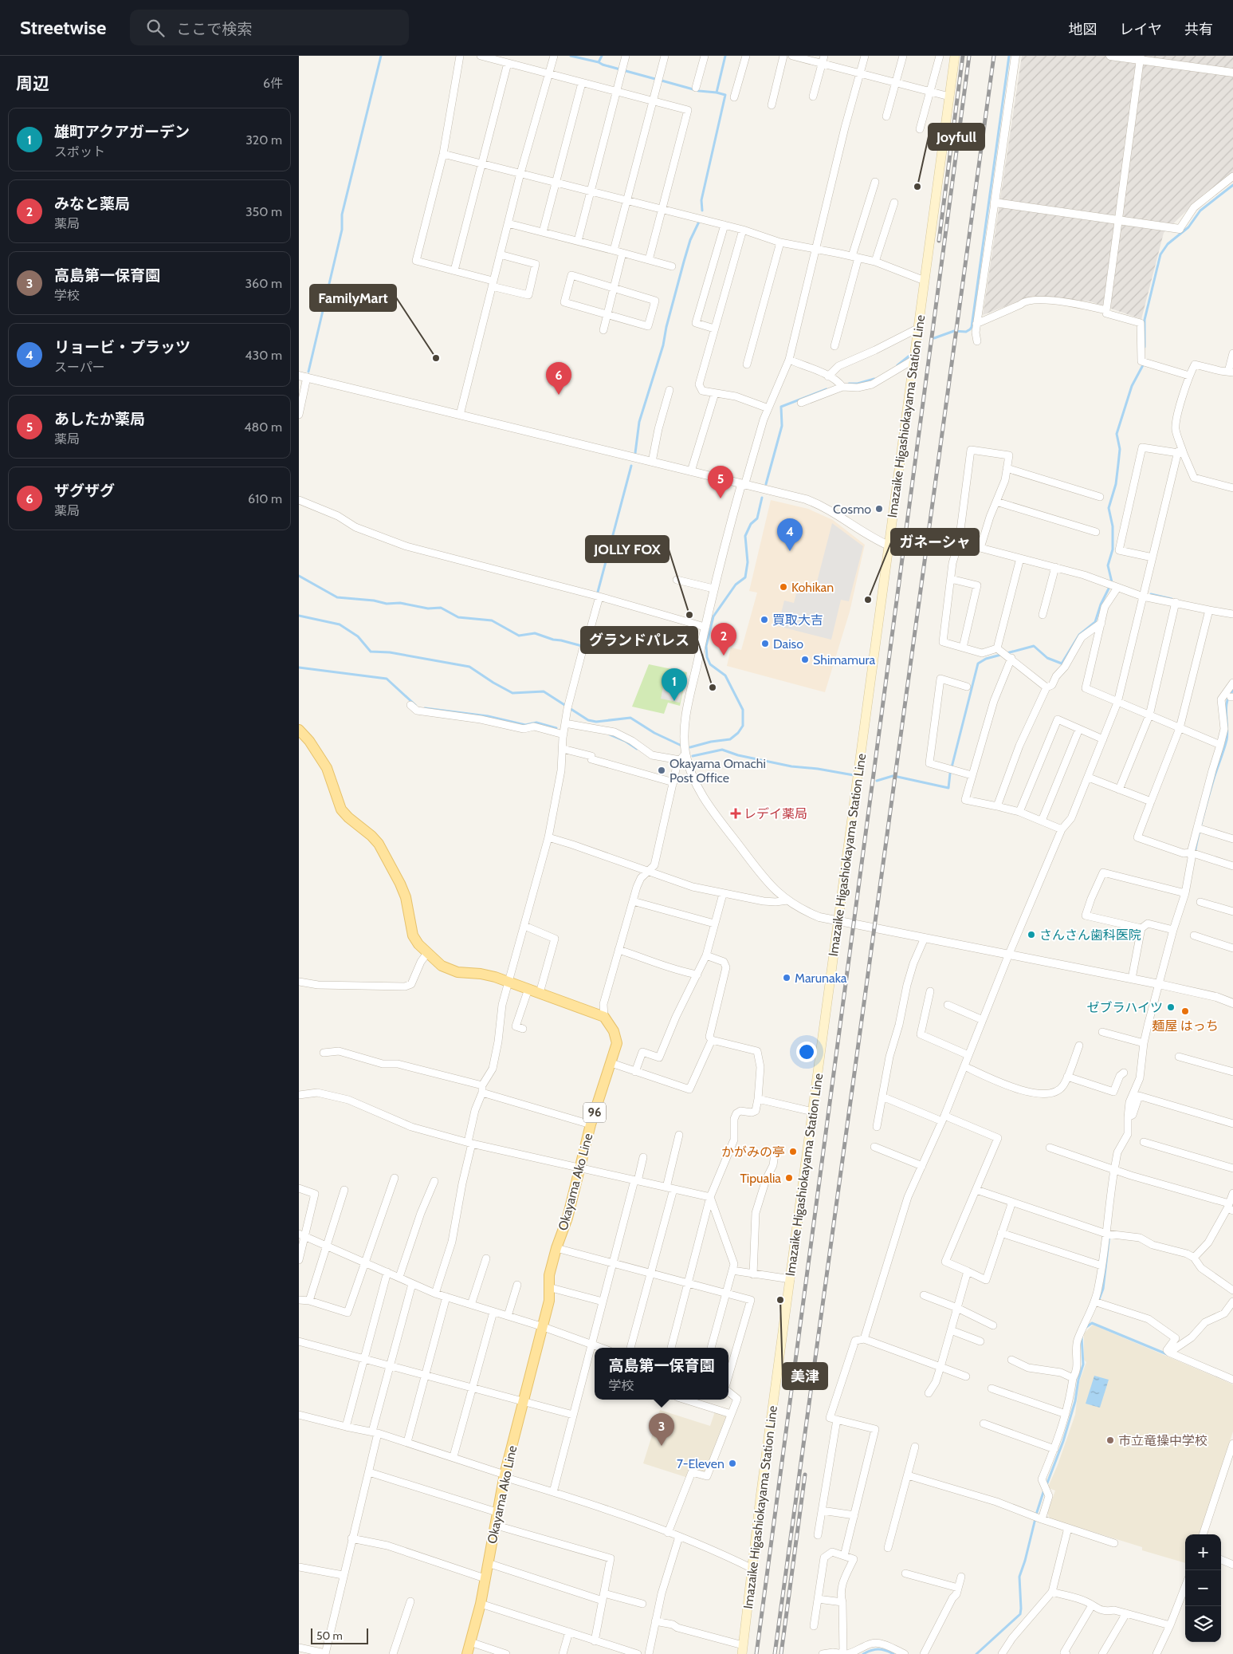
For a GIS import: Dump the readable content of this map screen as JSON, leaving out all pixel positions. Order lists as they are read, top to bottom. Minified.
{"streets":{"main road":["Imazaike Higashiokayama Station Line","96","Okayama Ako Line"]},"places":{"other":["Joyfull","FamilyMart","Cosmo","Kohikan","ガネーシャ","JOLLY FOX","買取大吉","Daiso","Shimamura","グランドパレス","Okayama Omachi Post Office","さんさん歯科医院","Marunaka","ゼブラハイツ","麺屋 はっち","かがみの亭","Tipualia","美津","市立竜操中学校","7-Eleven"],"health":["レデイ薬局"]},"scale_bar":"50 m","page":{"header":"Streetwise","search":"ここで検索","nav":["地図","レイヤ","共有"],"heading":["周辺","6件"],"list":[{"mark":"1","name":"雄町アクアガーデン","note":"スポット","value":"320 m"},{"mark":"2","name":"みなと薬局","note":"薬局","value":"350 m"},{"mark":"3","name":"高島第一保育園","note":"学校","value":"360 m"},{"mark":"4","name":"リョービ・プラッツ","note":"スーパー","value":"430 m"},{"mark":"5","name":"あしたか薬局","note":"薬局","value":"480 m"},{"mark":"6","name":"ザグザグ","note":"薬局","value":"610 m"}],"pins":["6","5","4","2","1","3"],"popup":["高島第一保育園","学校"],"map_buttons":["+","−"],"scale":"50 m"}}
